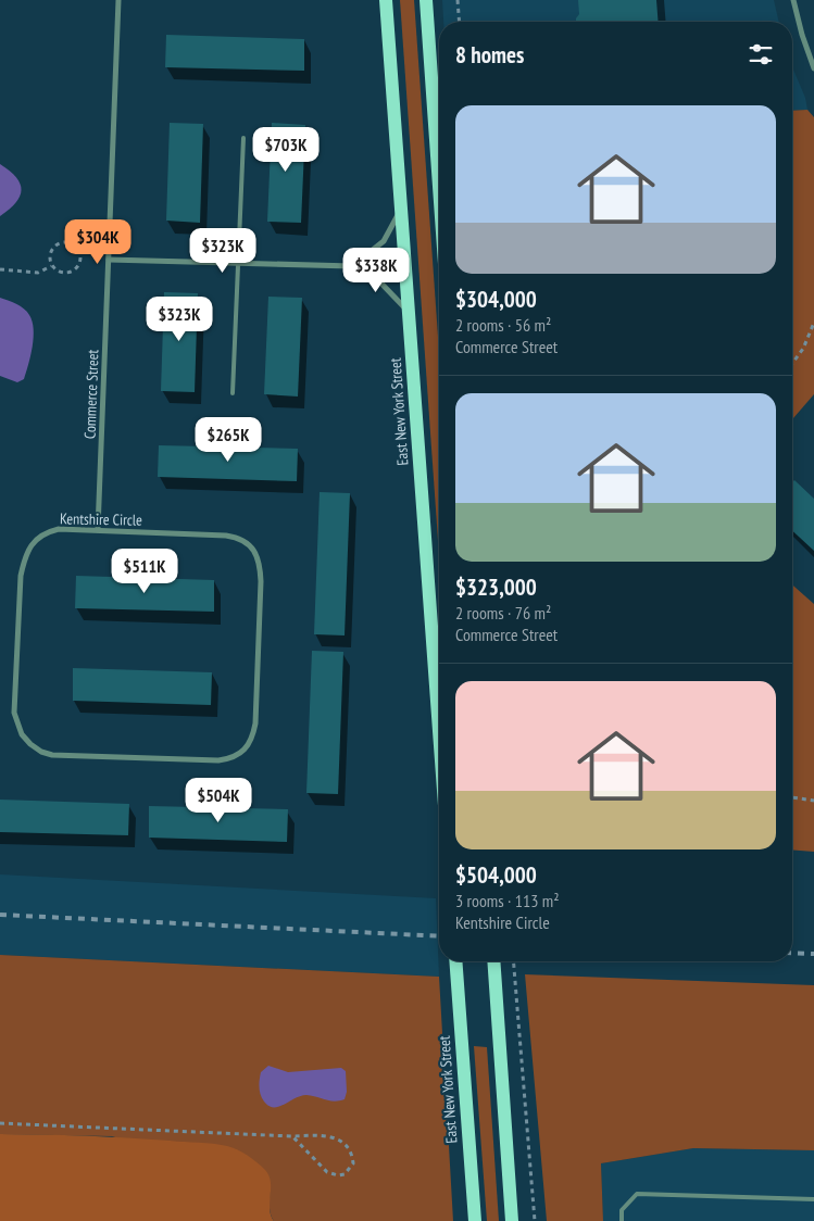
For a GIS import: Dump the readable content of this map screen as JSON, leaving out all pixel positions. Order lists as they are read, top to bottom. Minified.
{"streets":{"main road":["East New York Street"],"street":["Commerce Street","Kentshire Circle"]},"crossings":[["Commerce Street","Kentshire Circle"]],"page":{"heading":"8 homes","list":[{"name":"$304,000","note":"2 rooms · 56 m² · Commerce Street"},{"name":"$323,000","note":"2 rooms · 76 m² · Commerce Street"},{"name":"$504,000","note":"3 rooms · 113 m² · Kentshire Circle"}],"price":["$703K","$304K","$323K","$338K","$323K","$265K","$511K","$504K"]}}
